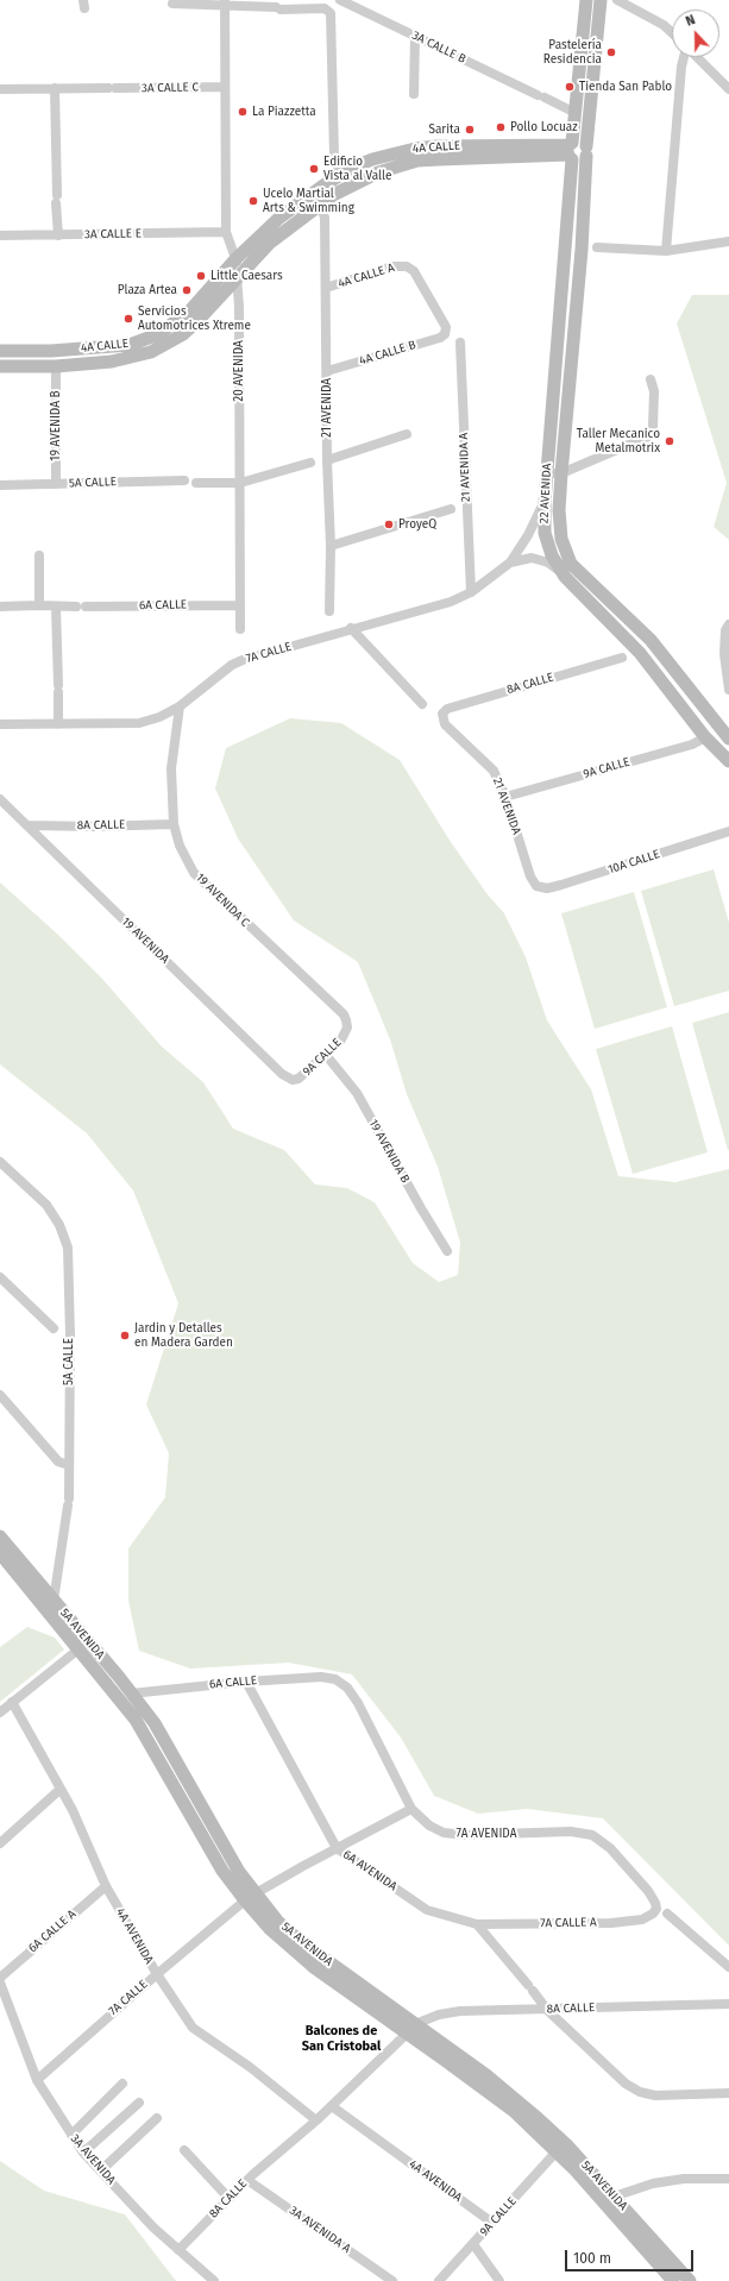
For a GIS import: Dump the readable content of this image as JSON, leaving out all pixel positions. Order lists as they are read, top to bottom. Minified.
{"streets":{"street":["3A CALLE B","3A CALLE C","4A CALLE","3A CALLE E","4A CALLE A","4A CALLE B","20 AVENIDA","21 AVENIDA","19 AVENIDA B","21 AVENIDA A","5A CALLE","22 AVENIDA","6A CALLE","7A CALLE","8A CALLE","9A CALLE","10A CALLE","19 AVENIDA C","19 AVENIDA","5A AVENIDA","7A AVENIDA","6A AVENIDA","7A CALLE A","6A CALLE A","4A AVENIDA","3A AVENIDA","3A AVENIDA A"]},"crossings":[["3A CALLE B","22 AVENIDA"],["3A CALLE C","20 AVENIDA"],["4A CALLE","20 AVENIDA"],["4A CALLE","21 AVENIDA"],["4A CALLE","19 AVENIDA B"],["4A CALLE","22 AVENIDA"],["3A CALLE E","20 AVENIDA"],["4A CALLE A","4A CALLE B"],["4A CALLE A","21 AVENIDA"],["4A CALLE B","21 AVENIDA"],["20 AVENIDA","6A CALLE"],["21 AVENIDA","8A CALLE"],["21 AVENIDA","9A CALLE"],["21 AVENIDA","10A CALLE"],["19 AVENIDA B","5A CALLE"],["19 AVENIDA B","9A CALLE"],["21 AVENIDA A","7A CALLE"],["5A CALLE","5A AVENIDA"],["22 AVENIDA","7A CALLE"],["22 AVENIDA","9A CALLE"],["6A CALLE","5A AVENIDA"],["6A CALLE","7A AVENIDA"],["6A CALLE","6A AVENIDA"],["7A CALLE","19 AVENIDA C"],["7A CALLE","5A AVENIDA"],["7A CALLE","7A AVENIDA"],["7A CALLE","6A AVENIDA"],["7A CALLE","4A AVENIDA"],["7A CALLE","3A AVENIDA"],["8A CALLE","19 AVENIDA C"],["8A CALLE","19 AVENIDA"],["8A CALLE","5A AVENIDA"],["8A CALLE","4A AVENIDA"],["8A CALLE","3A AVENIDA"],["8A CALLE","3A AVENIDA A"],["9A CALLE","19 AVENIDA C"],["9A CALLE","19 AVENIDA"],["9A CALLE","5A AVENIDA"],["9A CALLE","4A AVENIDA"],["7A AVENIDA","7A CALLE A"],["6A AVENIDA","7A CALLE A"],["6A CALLE A","4A AVENIDA"]],"districts":["Balcones de San Cristobal"],"places":["Pastelería Residencia","Tienda San Pablo","La Piazzetta","Pollo Locuaz","Sarita","Edificio Vista al Valle","Ucelo Martial Arts & Swimming","Little Caesars","Plaza Artea","Servicios Automotrices Xtreme","Taller Mecanico Metalmotrix","ProyeQ","Jardin y Detalles en Madera Garden"],"scale_bar":"100 m","north":"top"}
